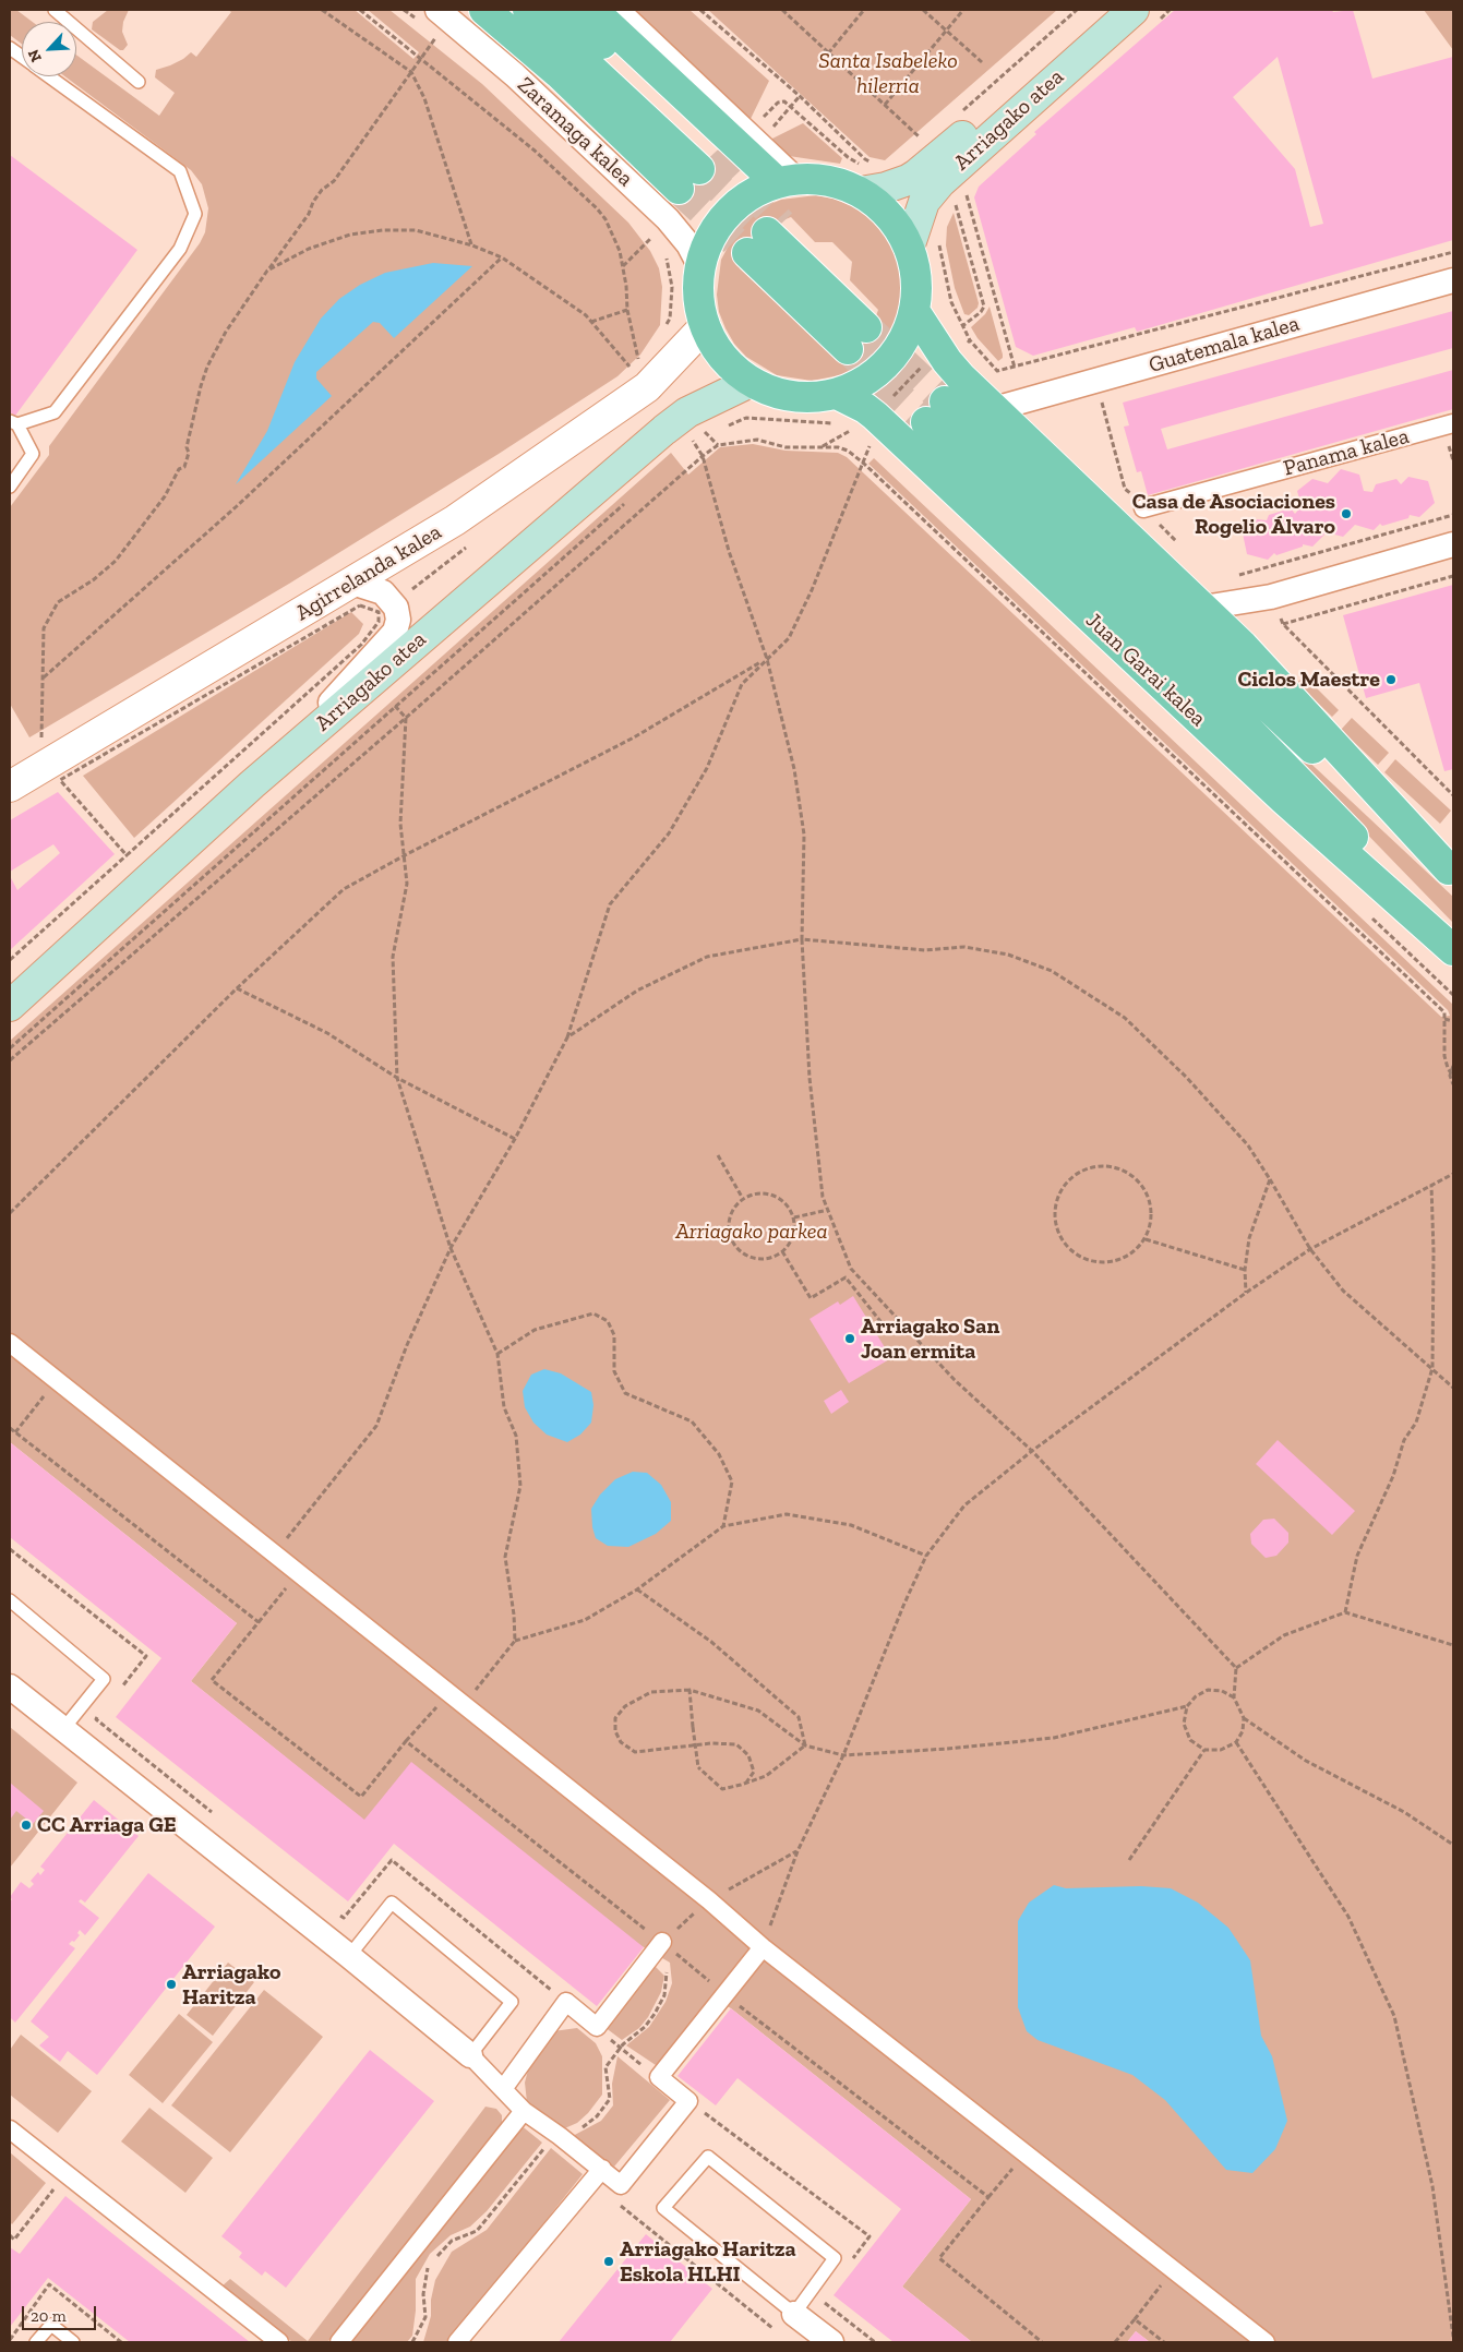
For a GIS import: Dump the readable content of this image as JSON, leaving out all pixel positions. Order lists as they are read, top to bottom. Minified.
{"streets":{"main road":["Arriagako atea","Zaramaga kalea","Juan Garai kalea"],"street":["Guatemala kalea","Panama kalea","Agirrelanda kalea"]},"crossings":[["Guatemala kalea","Juan Garai kalea"]],"parks":["Santa Isabeleko hilerria","Arriagako parkea"],"places":["Casa de Asociaciones Rogelio Álvaro","Ciclos Maestre","Arriagako San Joan ermita","CC Arriaga GE","Arriagako Haritza","Arriagako Haritza Eskola HLHI"],"scale_bar":"20 m","north":"bottom left"}
